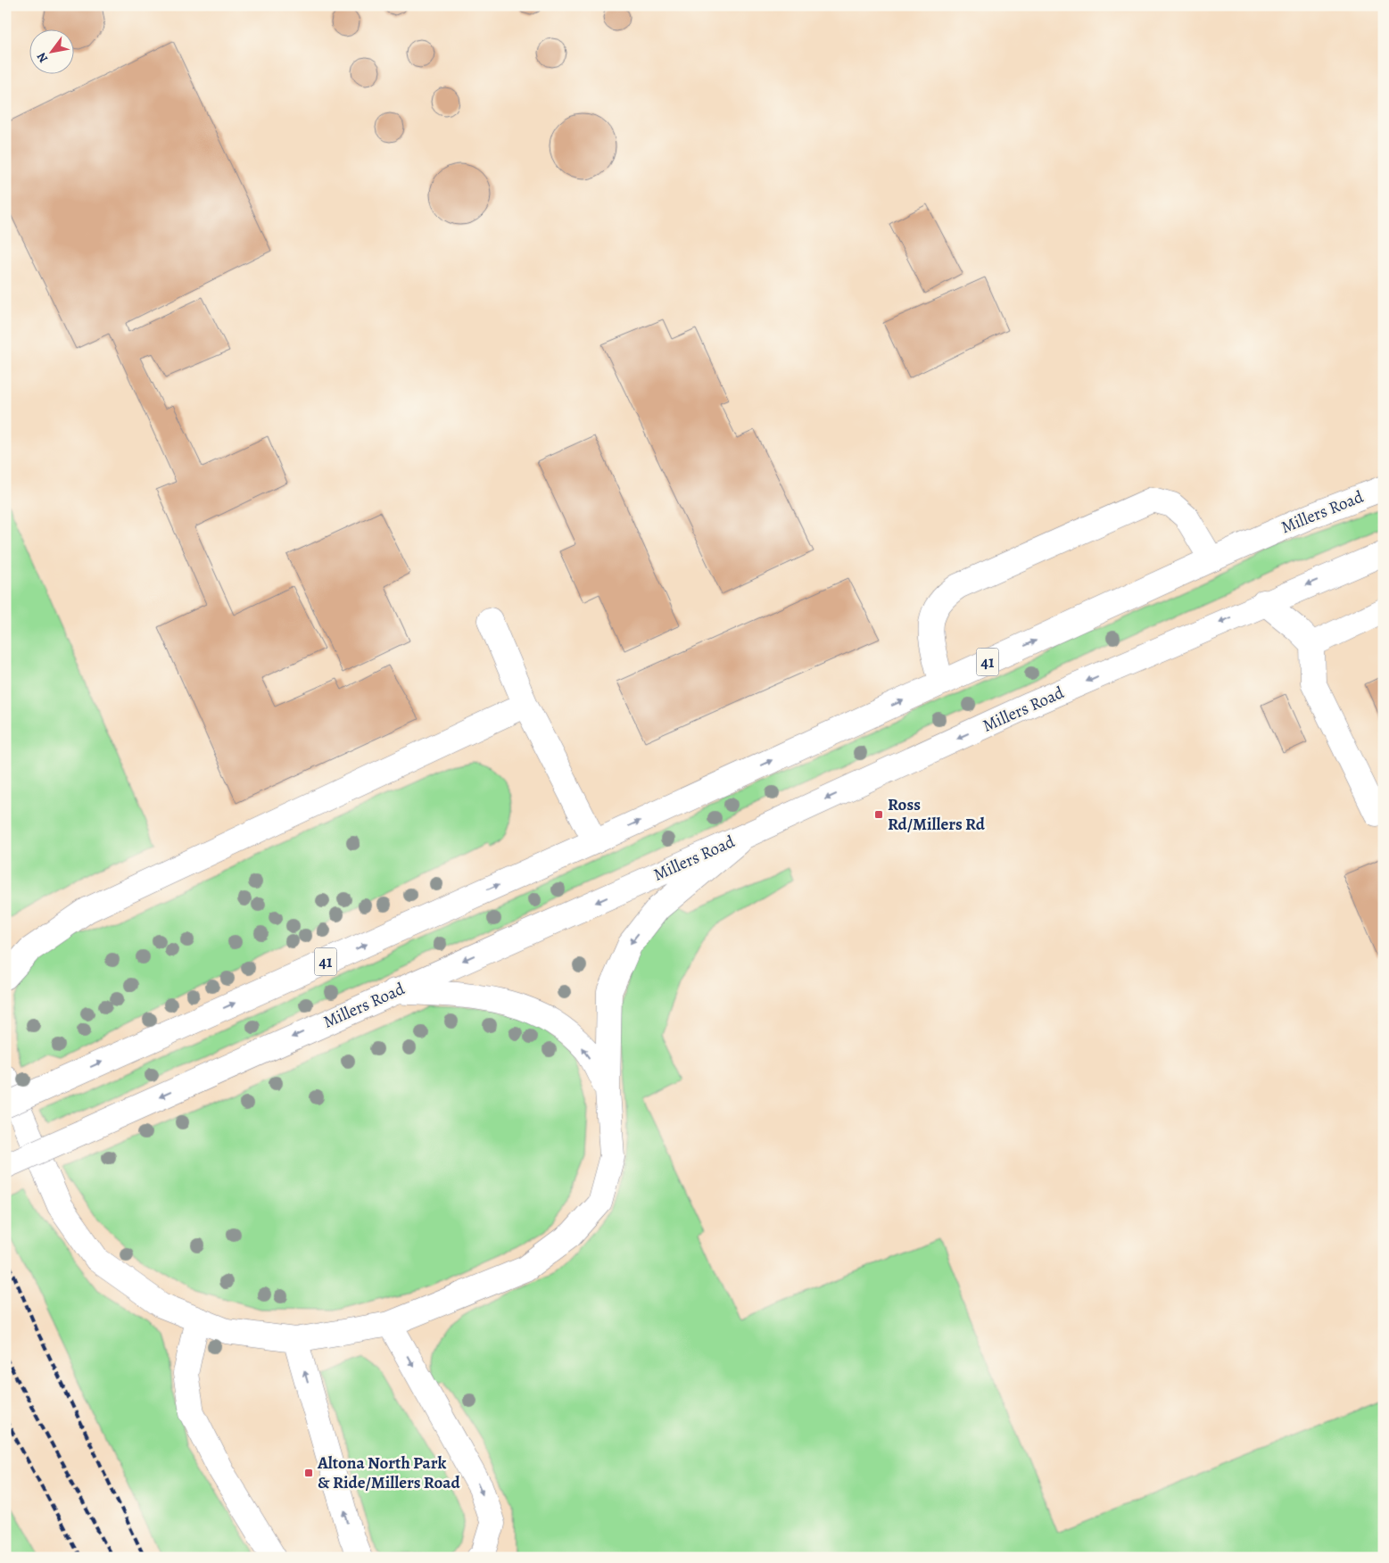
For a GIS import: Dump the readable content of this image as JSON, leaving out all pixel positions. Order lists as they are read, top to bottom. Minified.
{"streets":{"main road":["Millers Road","41"]},"places":{"transit":["Ross Rd/Millers Rd","Altona North Park & Ride/Millers Road"]},"north":"bottom left"}
